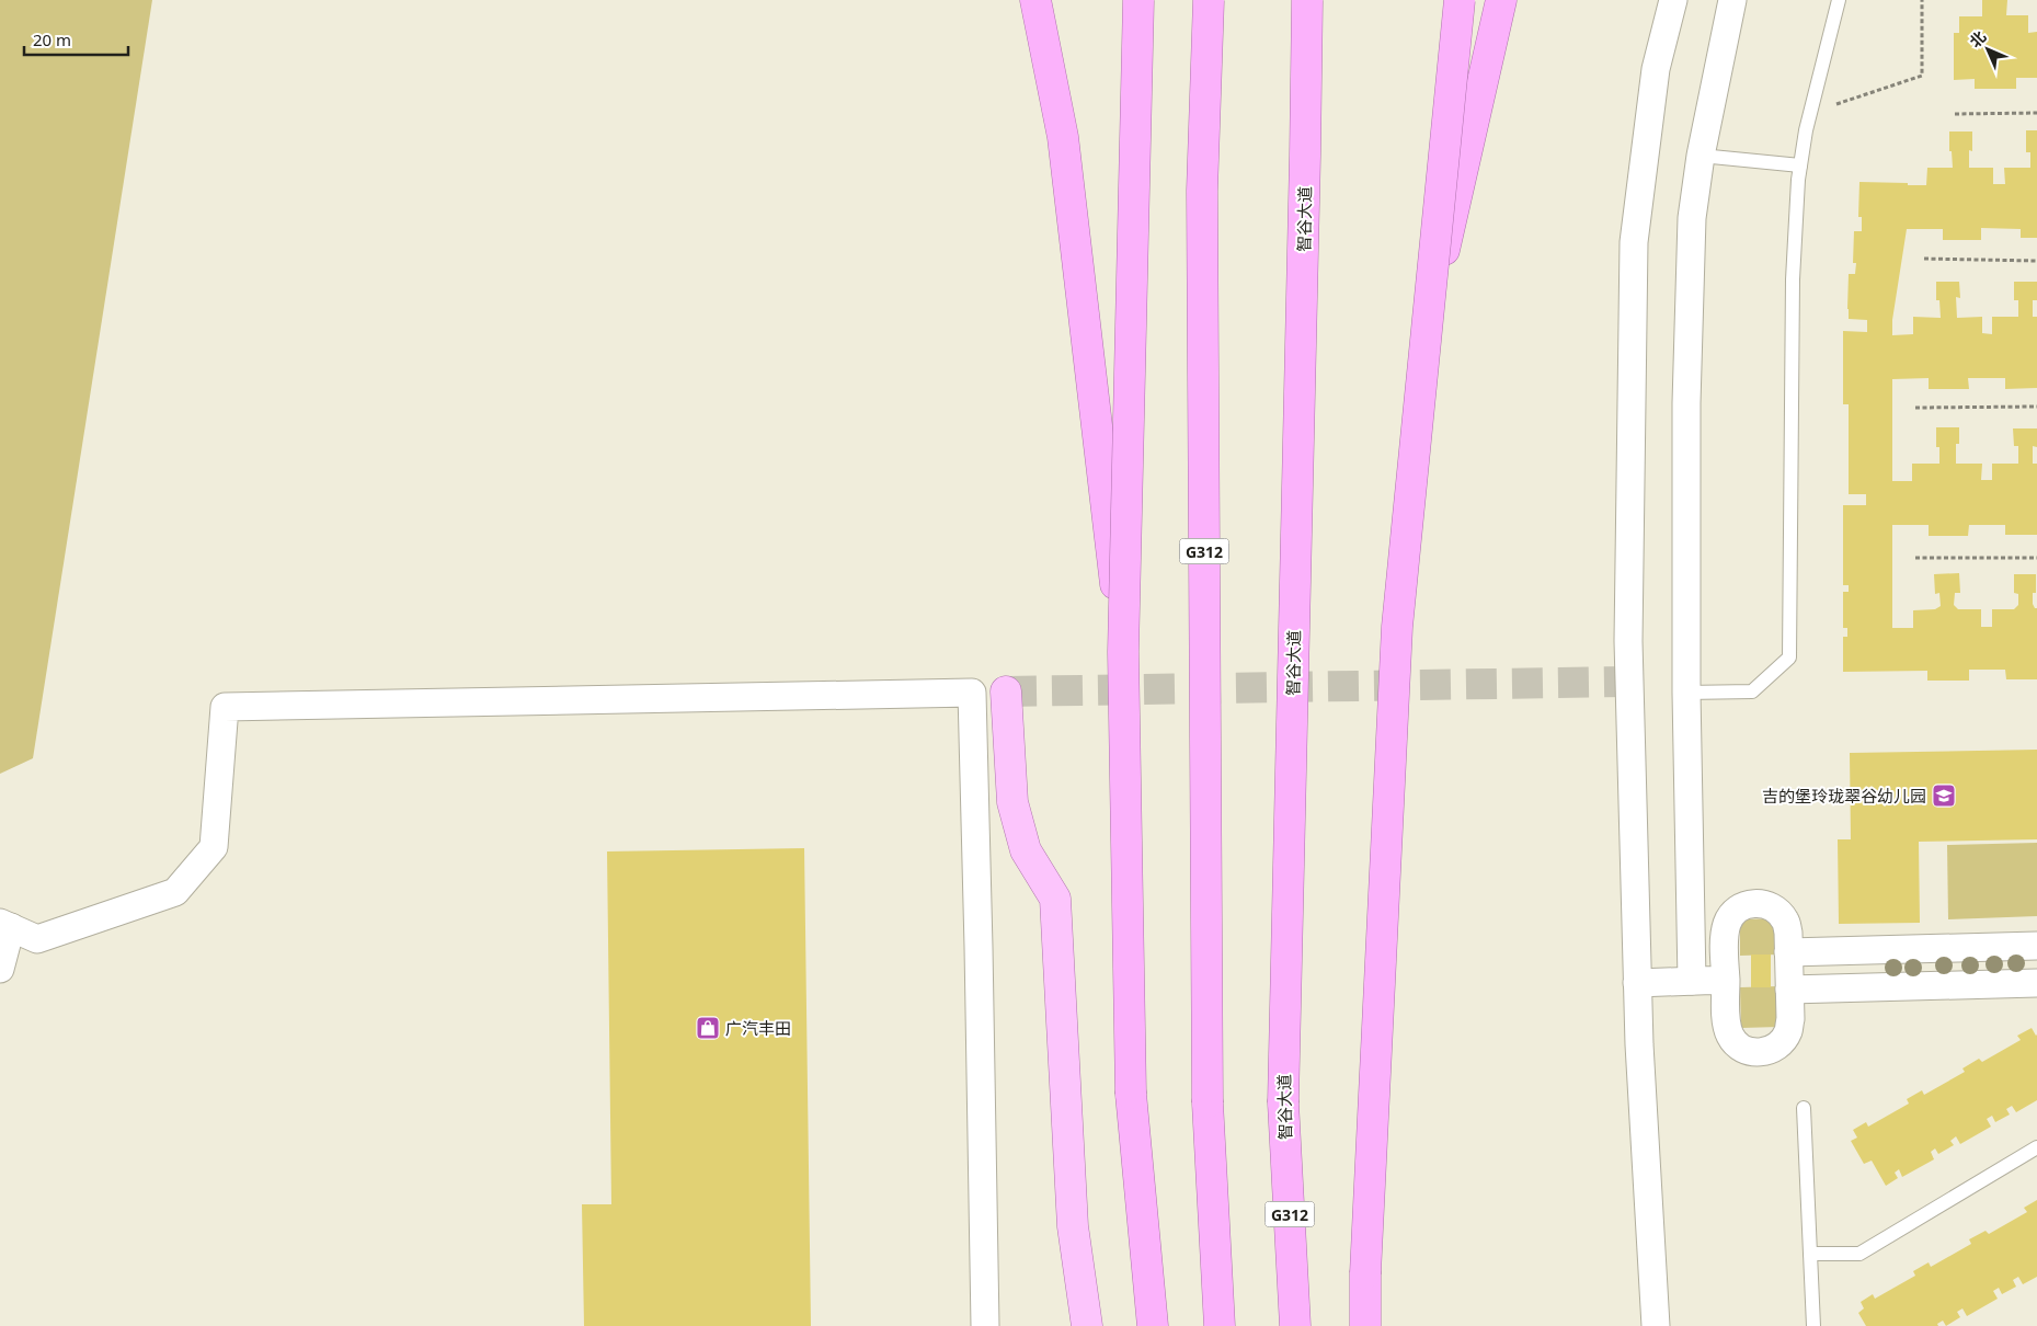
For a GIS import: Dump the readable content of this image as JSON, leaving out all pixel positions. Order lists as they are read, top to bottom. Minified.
{"streets":{"highway":["智谷大道","G312"]},"places":{"school or university":["吉的堡玲珑翠谷幼儿园"],"shop":["广汽丰田"]},"scale_bar":"20 m","north":"top left"}
